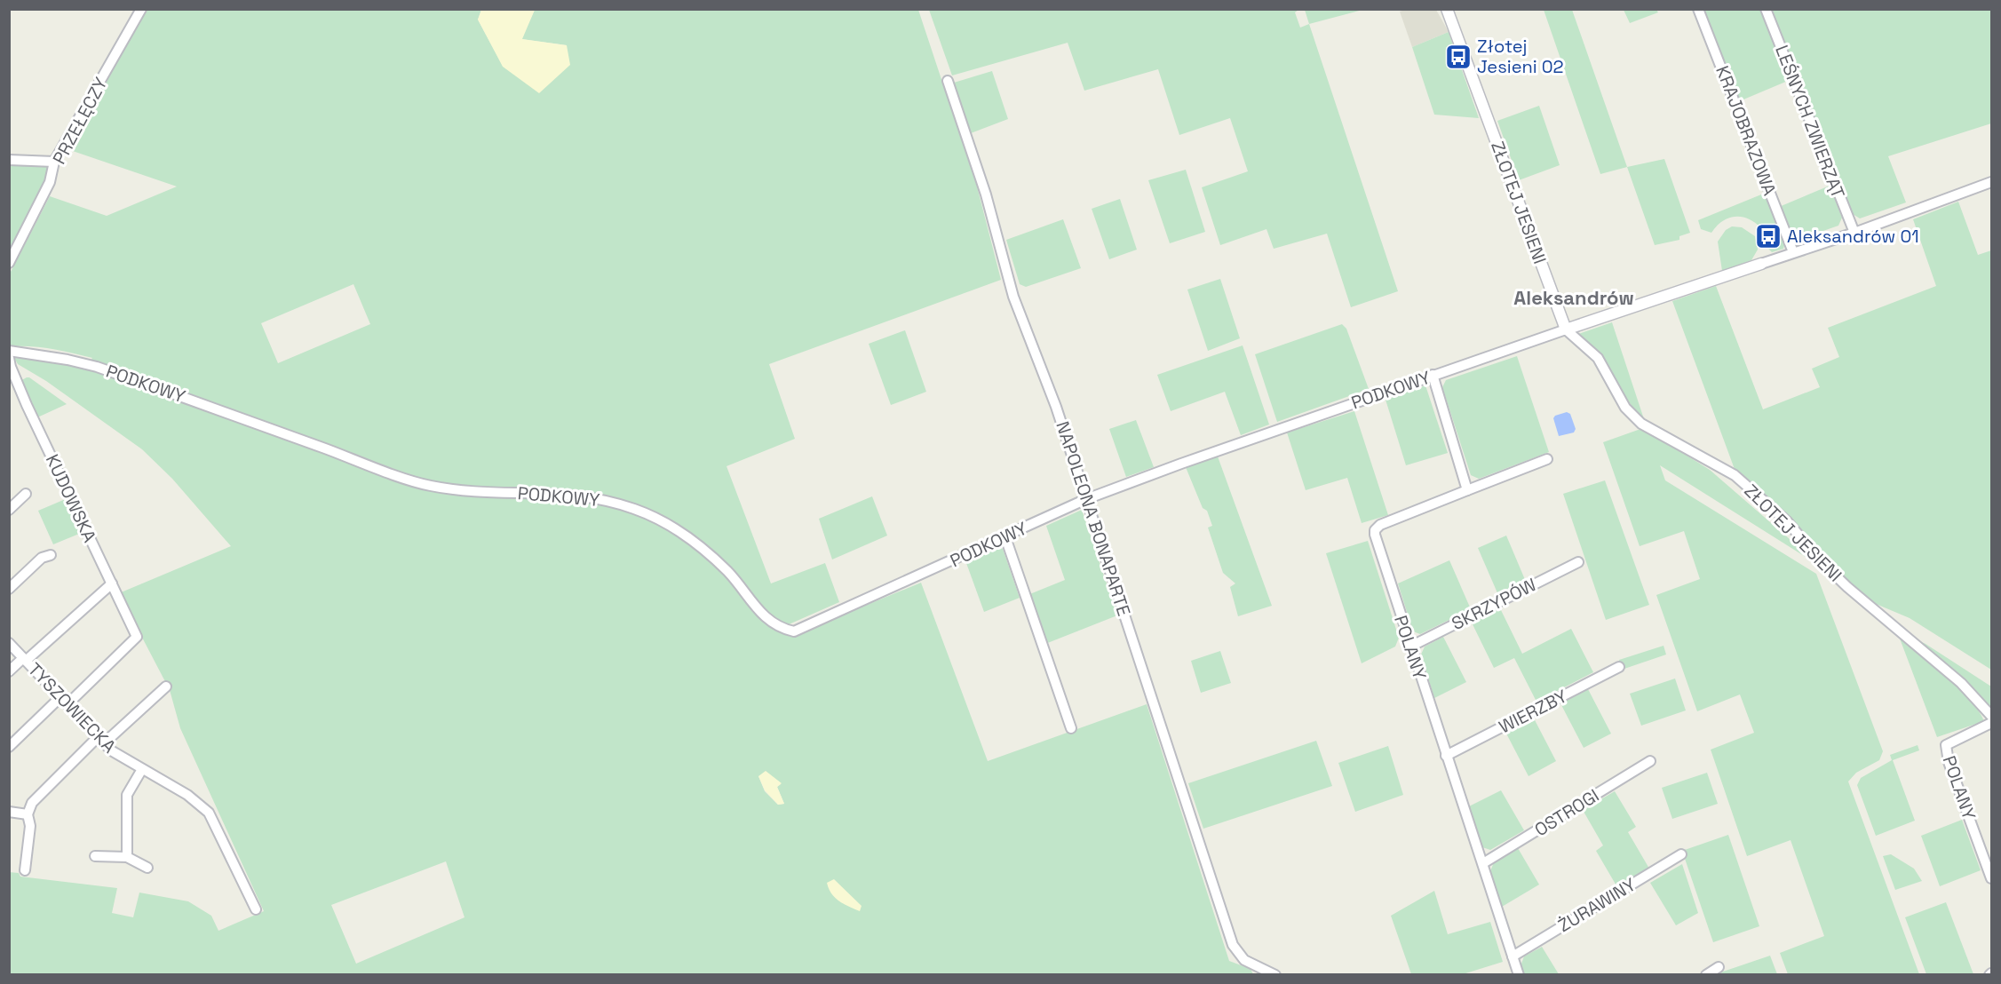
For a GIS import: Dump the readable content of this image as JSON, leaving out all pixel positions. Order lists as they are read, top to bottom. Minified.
{"streets":{"street":["PRZEŁĘCZY","LEŚNYCH ZWIERZĄT","KRAJOBRAZOWA","ZŁOTEJ JESIENI","PODKOWY","KUDOWSKA","NAPOLEONA BONAPARTE","SKRZYPÓW","POLANY","TYSZOWIECKA","WIERZBY","OSTROGI","ŻURAWINY"]},"crossings":[["LEŚNYCH ZWIERZĄT","PODKOWY"],["KRAJOBRAZOWA","PODKOWY"],["ZŁOTEJ JESIENI","PODKOWY"],["PODKOWY","NAPOLEONA BONAPARTE"],["KUDOWSKA","TYSZOWIECKA"],["SKRZYPÓW","POLANY"],["POLANY","WIERZBY"],["POLANY","OSTROGI"],["POLANY","ŻURAWINY"]],"districts":["Aleksandrów"],"places":{"bus stop":["Złotej Jesieni 02","Aleksandrów 01"]}}
